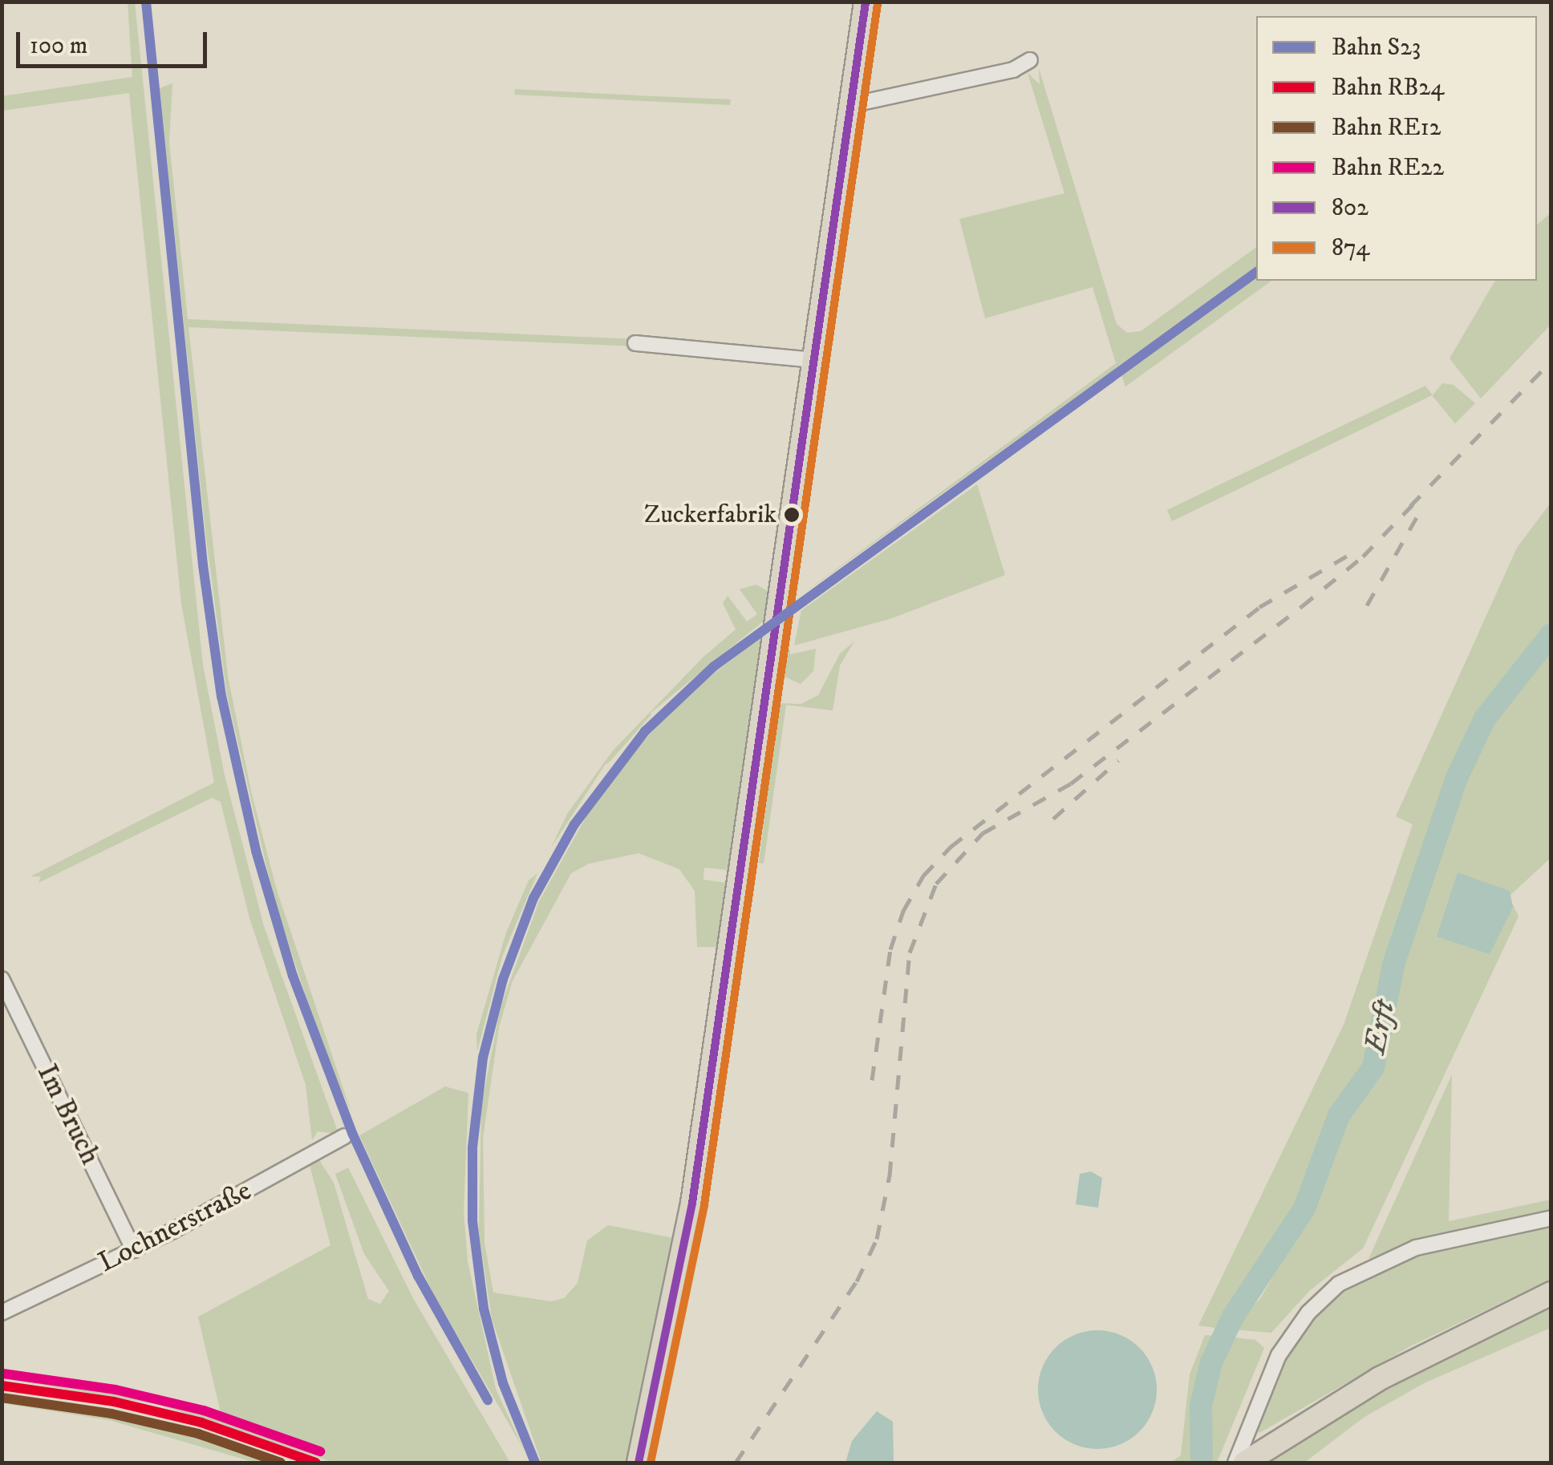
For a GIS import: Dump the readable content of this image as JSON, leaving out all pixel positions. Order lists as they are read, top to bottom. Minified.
{"streets":{"street":["Im Bruch","Lochnerstraße"]},"crossings":[["Im Bruch","Lochnerstraße"]],"water":["Erft"],"places":["Zuckerfabrik"],"lines":["rail line S23","transit line 802","transit line 874","rail line RE22","rail line RB24","rail line RE12"],"legend":["Bahn S23","Bahn RB24","Bahn RE12","Bahn RE22","802","874"],"scale_bar":"100 m"}
